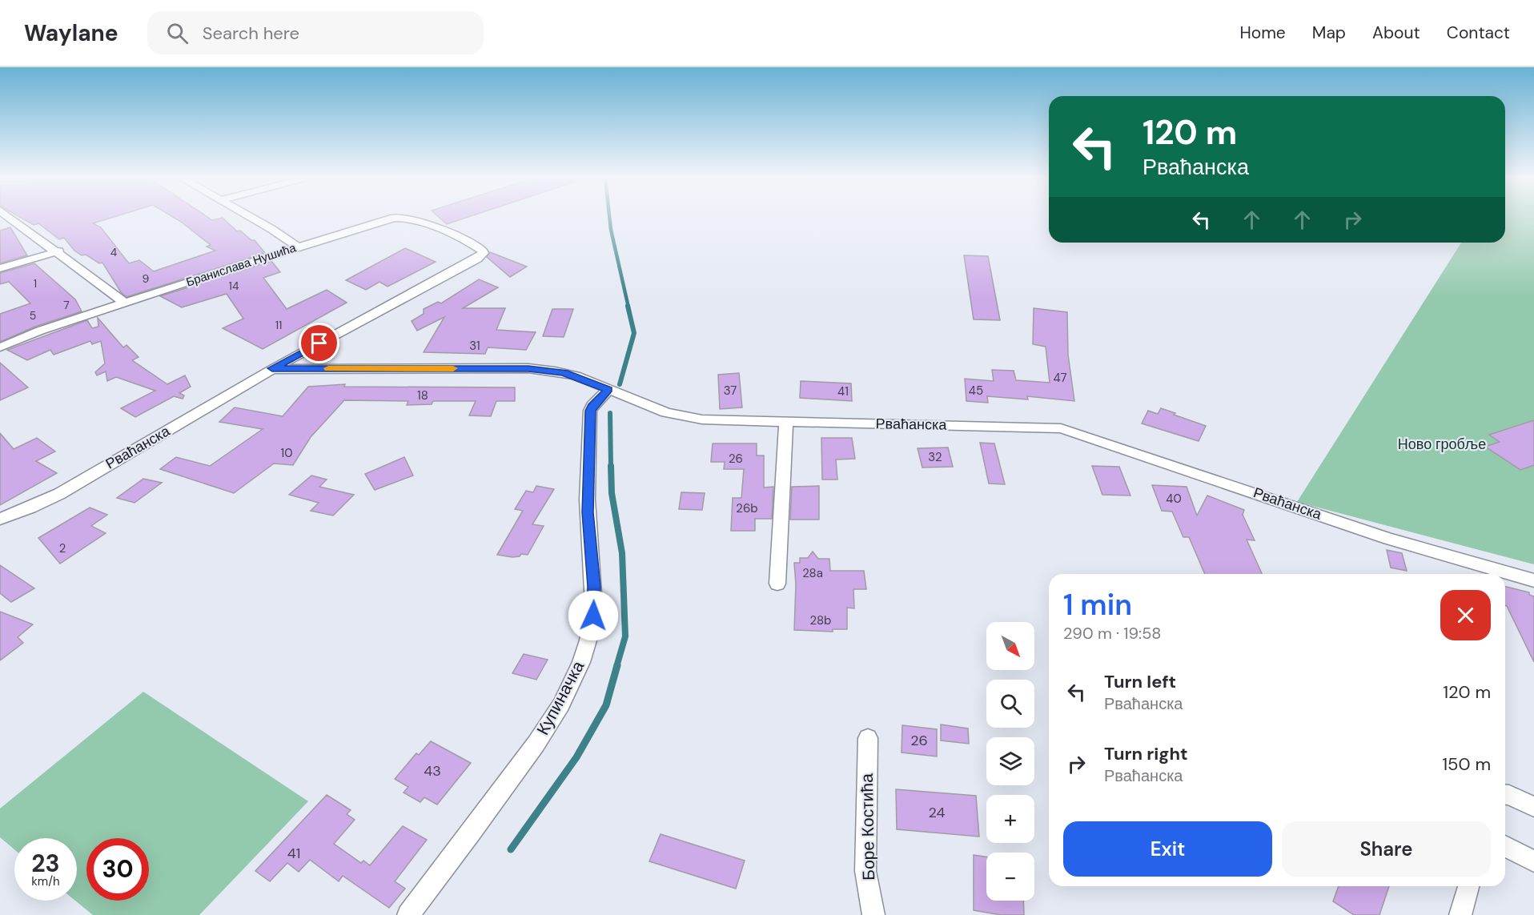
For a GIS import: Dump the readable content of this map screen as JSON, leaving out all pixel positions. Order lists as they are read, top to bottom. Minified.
{"streets":{"street":["Бранислава Нушића","Рваћанска","Купиначка","Боре Костића"]},"crossings":[["Бранислава Нушића","Рваћанска"],["Рваћанска","Купиначка"]],"parks":["Ново гробље"],"house_numbers":["4","9","1","14","7","5","11","31","47","37","45","41","18","10","32","26","40","26b","2","28a","28b","26","43","24","41"],"north":"bottom right","page":{"header":"Waylane","search":"Search here","nav":["Home","Map","About","Contact"],"turn":["120 m","Рваћанска"],"heading":["1 min","290 m · 19:58"],"map_buttons":["+","−"],"list":[{"name":"Turn left","note":"Рваћанска","value":"120 m"},{"name":"Turn right","note":"Рваћанска","value":"150 m"}],"buttons":["Exit","Share"],"speed":"23 km/h","limit":"30"}}
